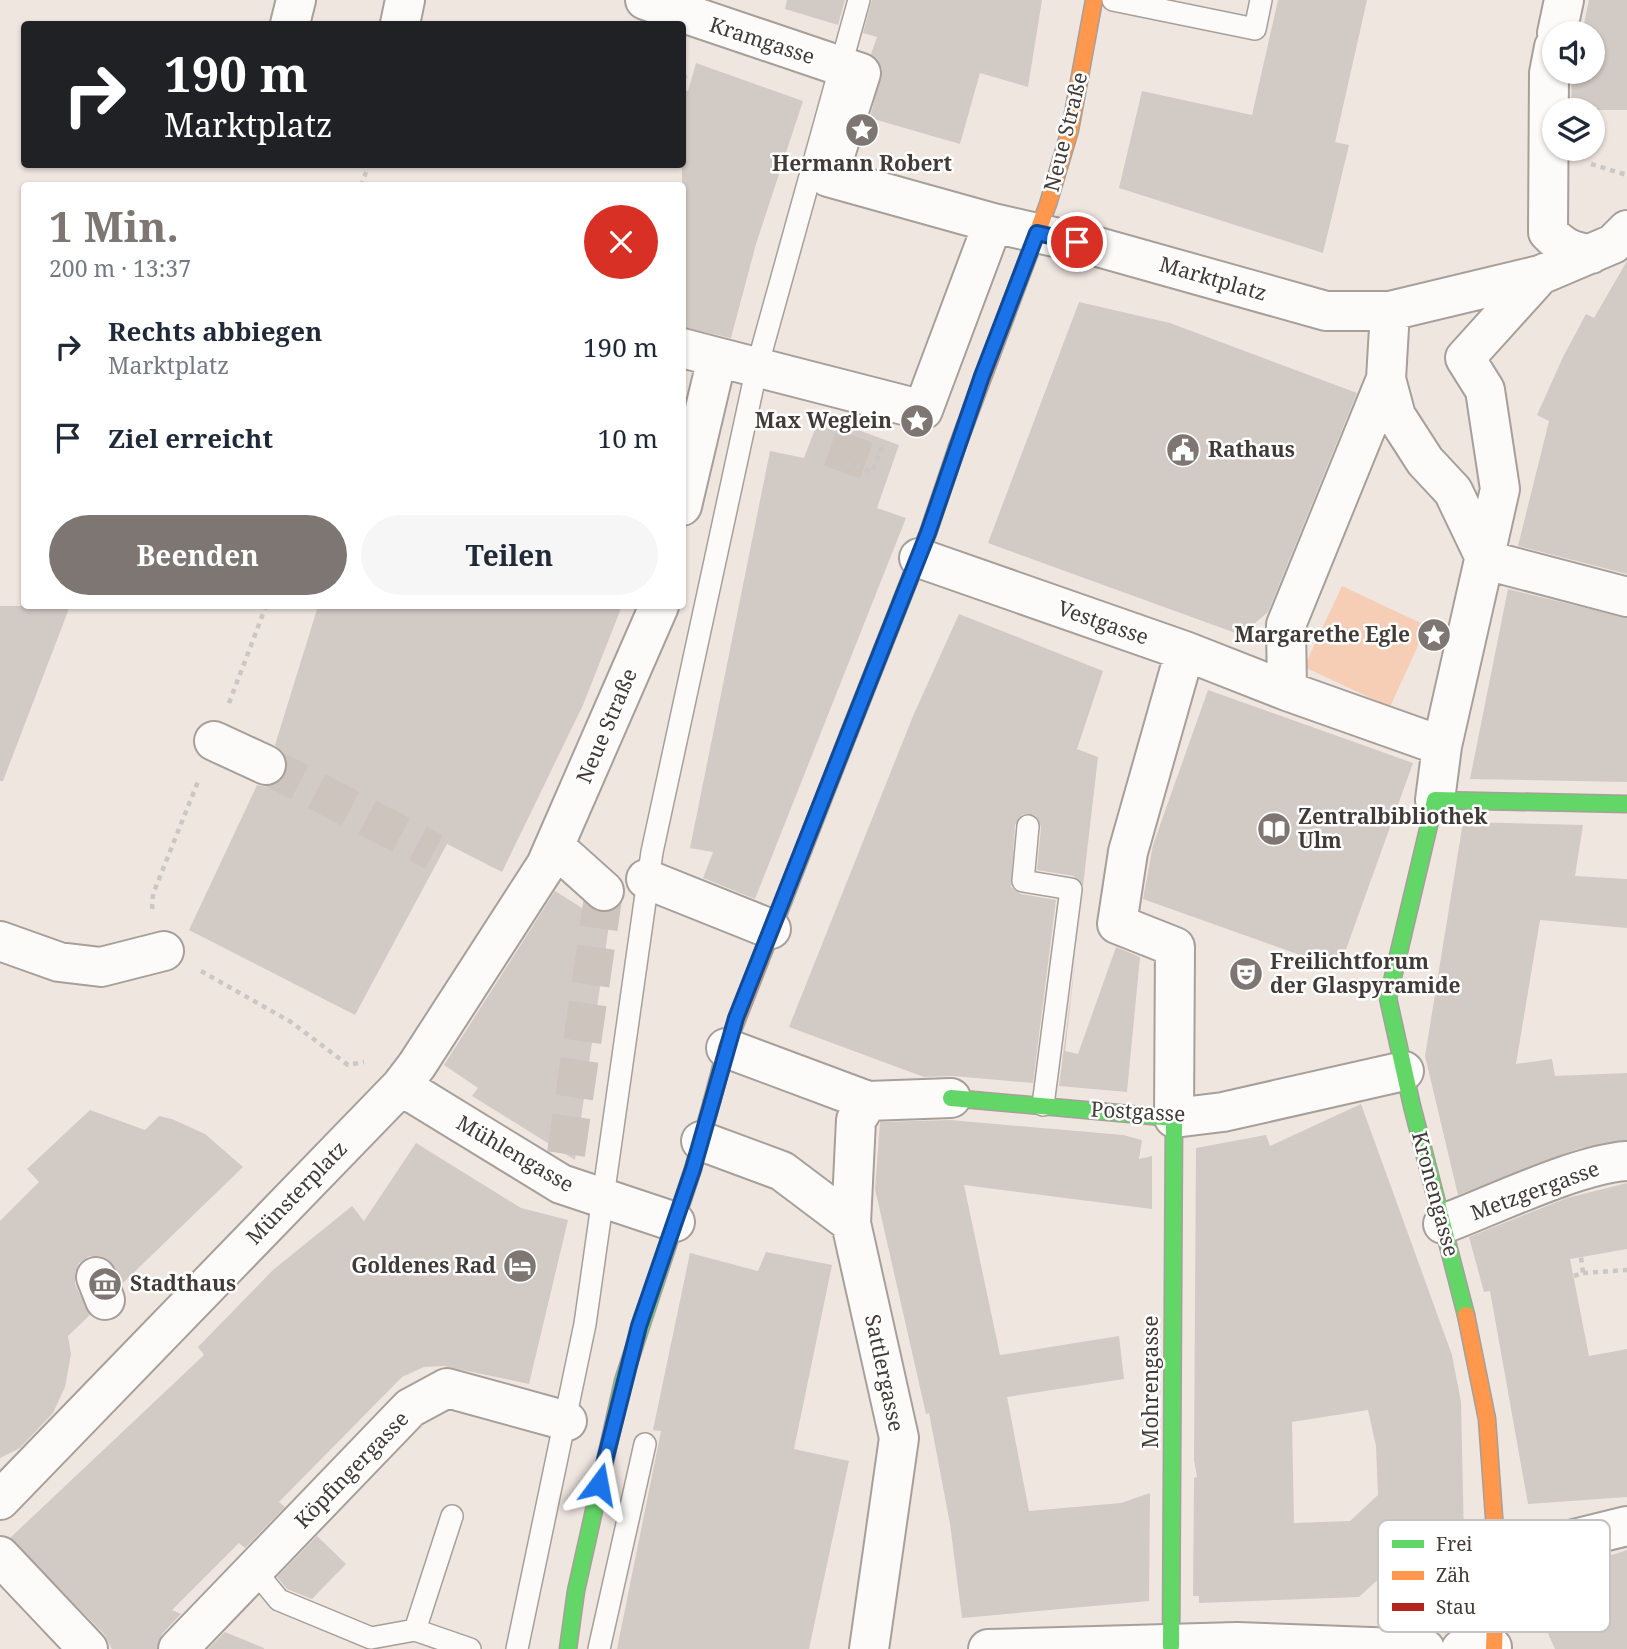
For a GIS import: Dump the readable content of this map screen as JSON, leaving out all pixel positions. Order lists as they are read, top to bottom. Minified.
{"streets":{"street":["Kramgasse","Neue Straße","Marktplatz","Vestgasse","Postgasse","Mühlengasse","Metzgergasse","Münsterplatz","Kronengasse","Sattlergasse","Mohrengasse","Köpfingergasse"]},"crossings":[["Kramgasse","Marktplatz"],["Neue Straße","Marktplatz"],["Neue Straße","Vestgasse"],["Neue Straße","Mühlengasse"],["Neue Straße","Münsterplatz"],["Marktplatz","Vestgasse"],["Marktplatz","Kronengasse"],["Vestgasse","Kronengasse"],["Postgasse","Kronengasse"],["Postgasse","Sattlergasse"],["Postgasse","Mohrengasse"],["Mühlengasse","Münsterplatz"],["Metzgergasse","Kronengasse"]],"places":{"place":["Hermann Robert","Max Weglein","Margarethe Egle"],"public building":["Rathaus"],"library":["Zentralbibliothek Ulm"],"theatre":["Freilichtforum der Glaspyramide"],"hotel":["Goldenes Rad"],"museum":["Stadthaus"]},"legend":["Frei","Zäh","Stau"],"page":{"turn":["190 m","Marktplatz"],"heading":["1 Min.","200 m · 13:37"],"list":[{"name":"Rechts abbiegen","note":"Marktplatz","value":"190 m"},{"name":"Ziel erreicht","value":"10 m"}],"buttons":["Beenden","Teilen"]}}
